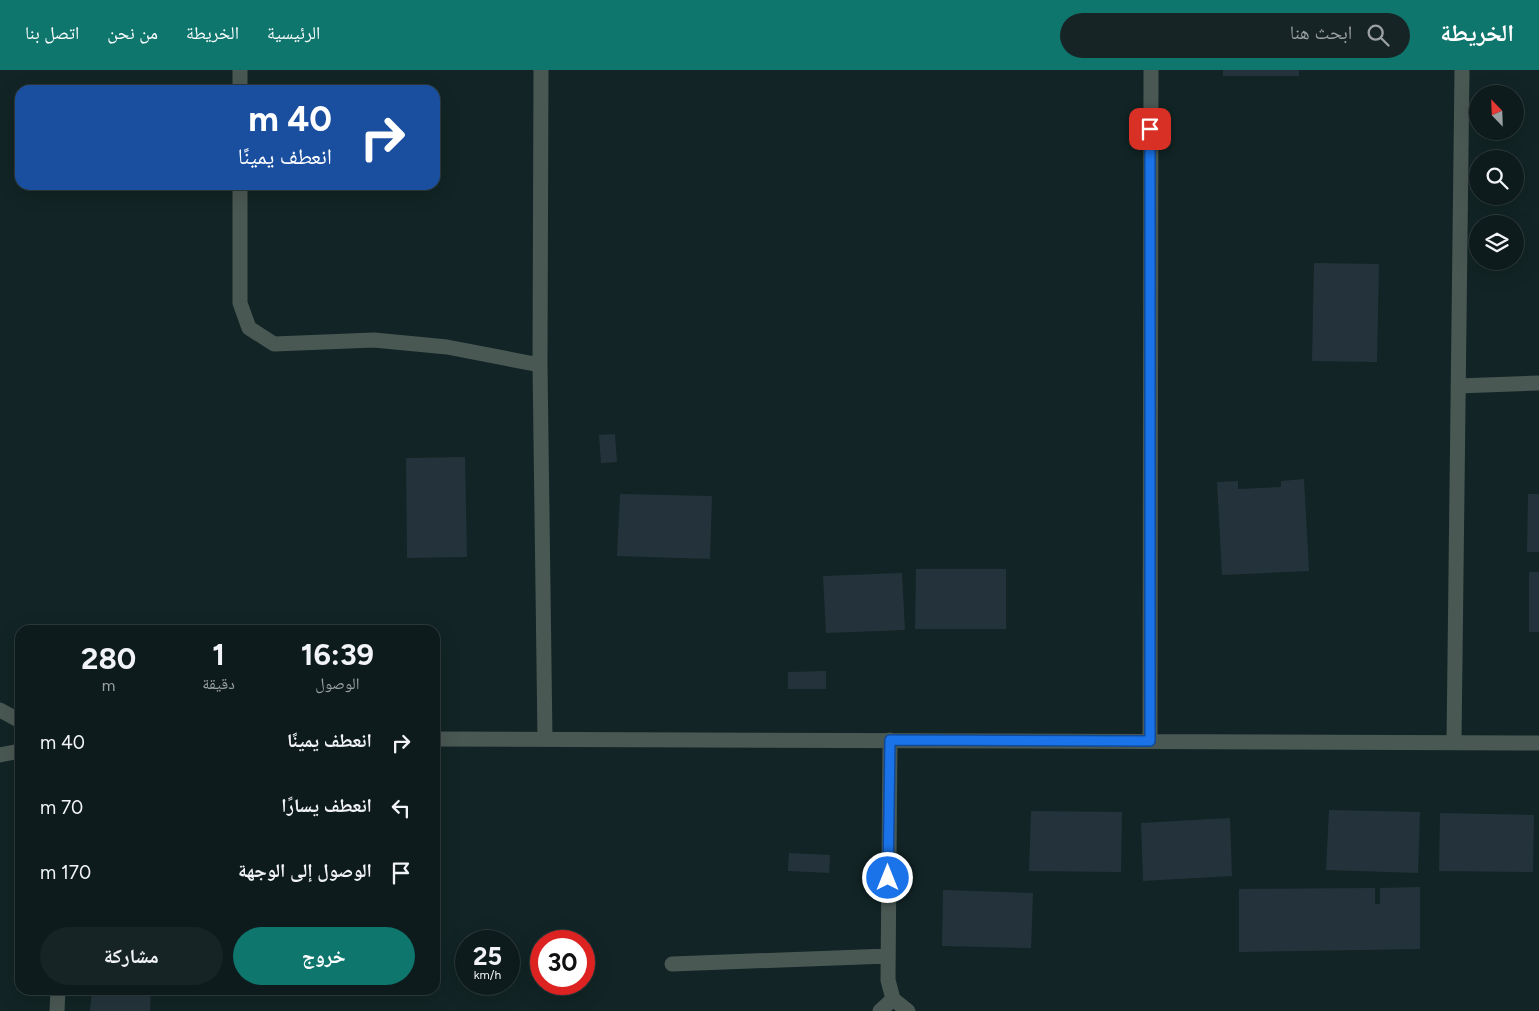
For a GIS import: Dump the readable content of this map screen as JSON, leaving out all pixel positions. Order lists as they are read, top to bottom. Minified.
{"north":"top left","page":{"header":"الخريطة","search":"ابحث هنا","nav":["الرئيسية","الخريطة","من نحن","اتصل بنا"],"turn":["40 m","انعطف يمينًا"],"eta":["16:39","الوصول","1","دقيقة","280","m"],"list":[{"name":"انعطف يمينًا","value":"40 m"},{"name":"انعطف يسارًا","value":"70 m"},{"name":"الوصول إلى الوجهة","value":"170 m"}],"buttons":["خروج","مشاركة"],"speed":"25 km/h","limit":"30"}}
